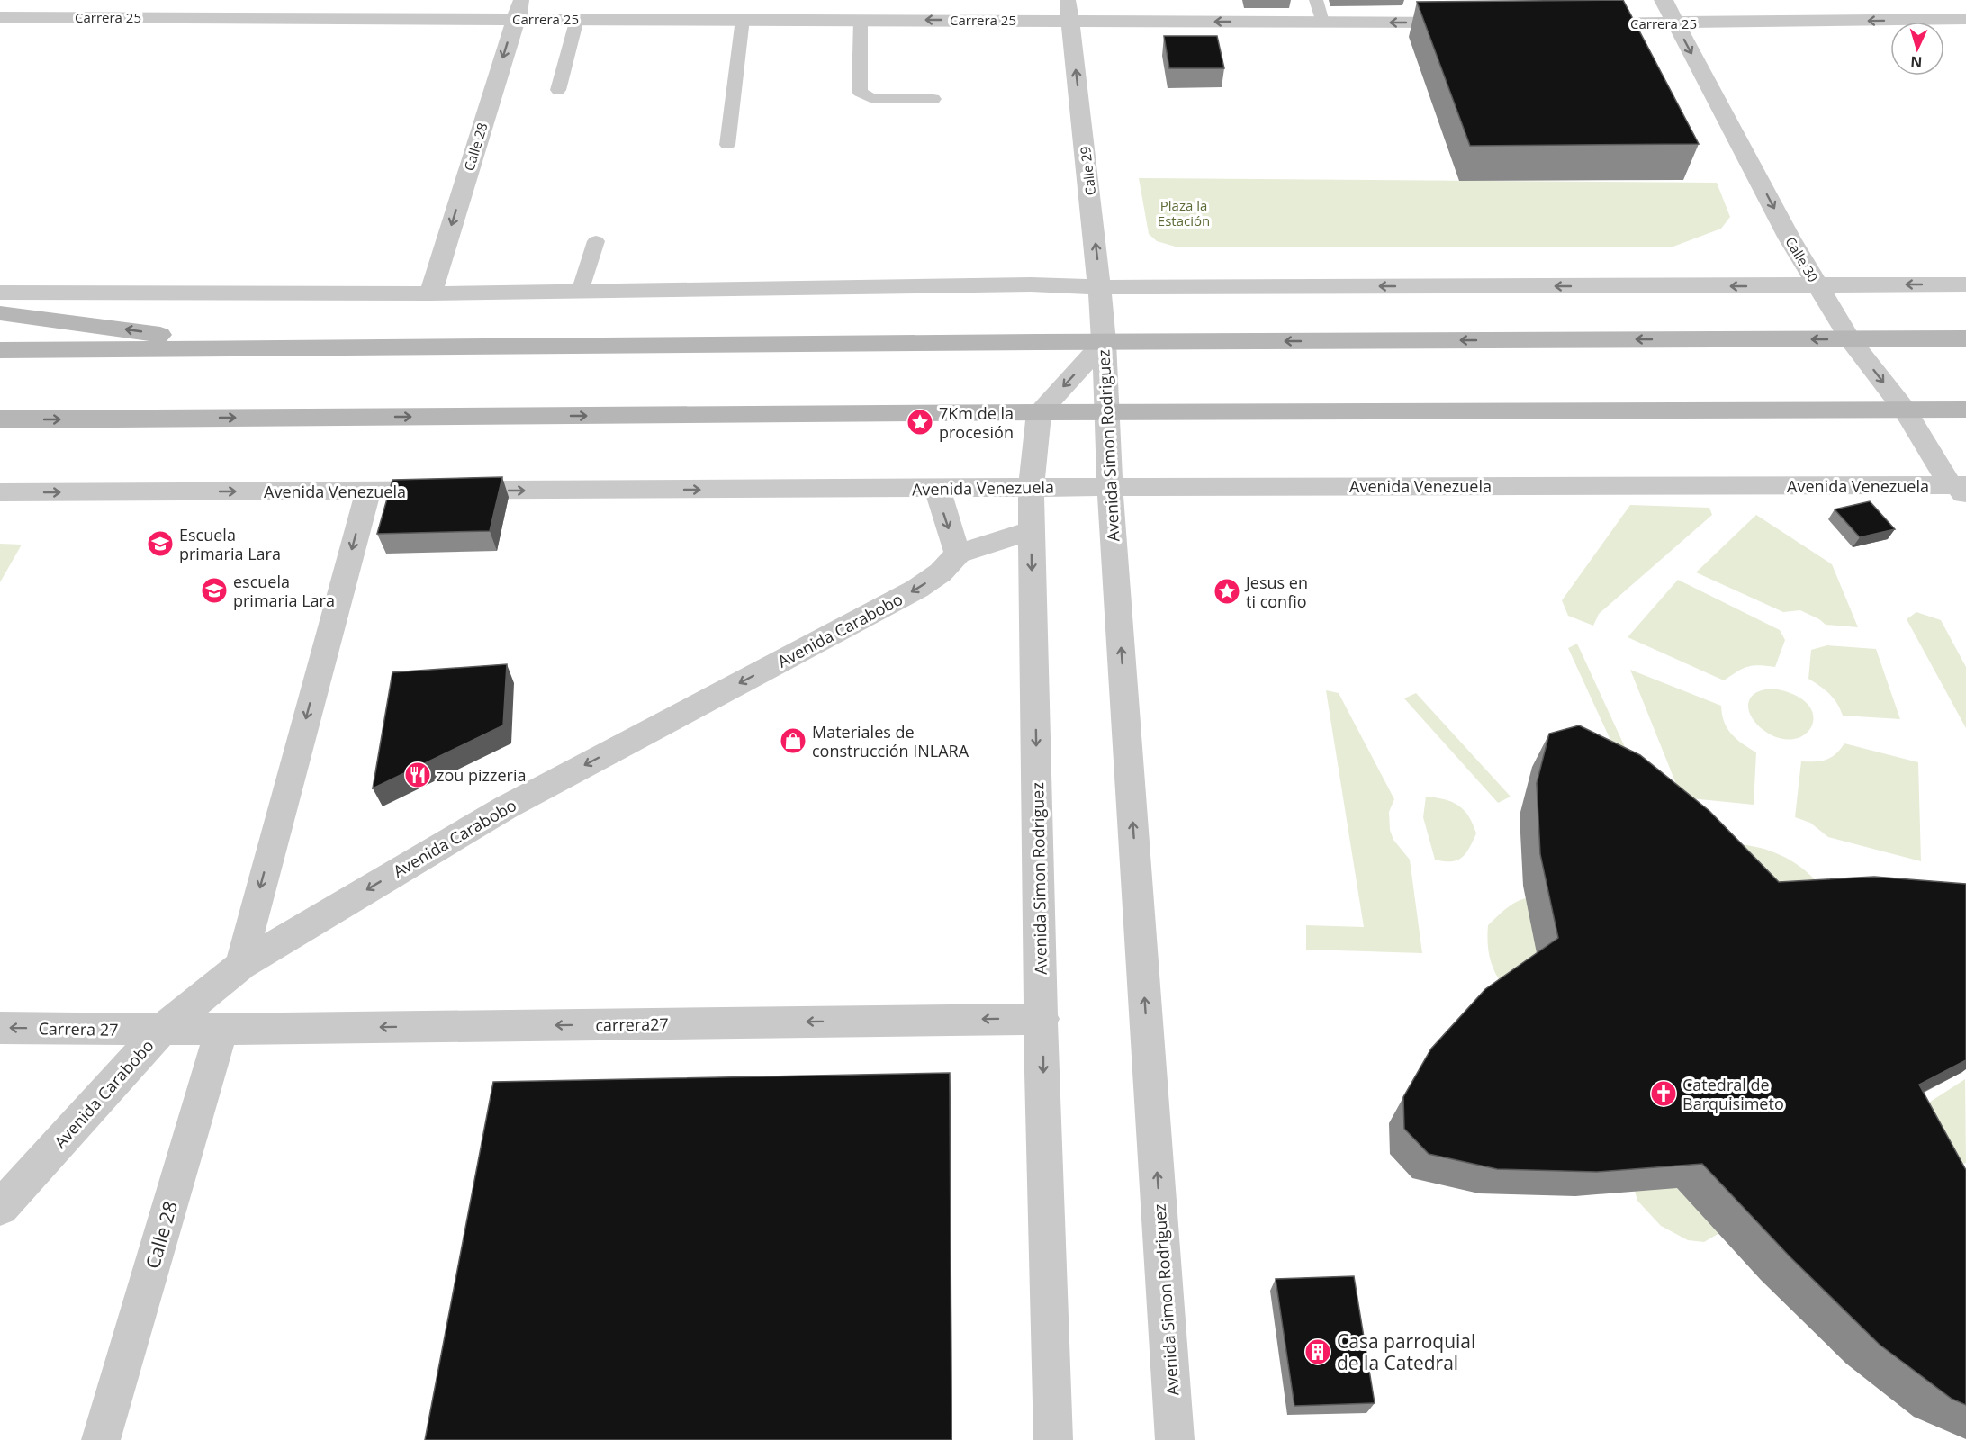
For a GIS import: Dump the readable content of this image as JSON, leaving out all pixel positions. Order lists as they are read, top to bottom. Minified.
{"streets":{"street":["Carrera 25","Calle 28","Calle 29","Calle 30","Avenida Simon Rodriguez","Avenida Venezuela","Avenida Carabobo","carrera27","Carrera 27"]},"crossings":[["Carrera 25","Calle 28"],["Carrera 25","Calle 29"],["Carrera 25","Calle 30"],["Calle 28","carrera27"],["Calle 28","Carrera 27"],["Calle 29","Avenida Simon Rodriguez"],["Calle 30","Avenida Venezuela"],["Avenida Simon Rodriguez","Avenida Venezuela"],["Avenida Simon Rodriguez","Avenida Carabobo"],["Avenida Simon Rodriguez","carrera27"],["Avenida Carabobo","Carrera 27"],["carrera27","Carrera 27"]],"one_way":["Calle 28","Calle 29","Calle 30","Avenida Carabobo","carrera27","Carrera 27"],"parks":["Plaza la Estación"],"places":{"place":["7Km de la procesión","Jesus en ti confio"],"school or university":["Escuela primaria Lara","escuela primaria Lara"],"shop":["Materiales de construcción INLARA"],"restaurant":["zou pizzeria"],"church":["Catedral de Barquisimeto"],"building":["Casa parroquial de la Catedral"]},"north":"bottom"}
